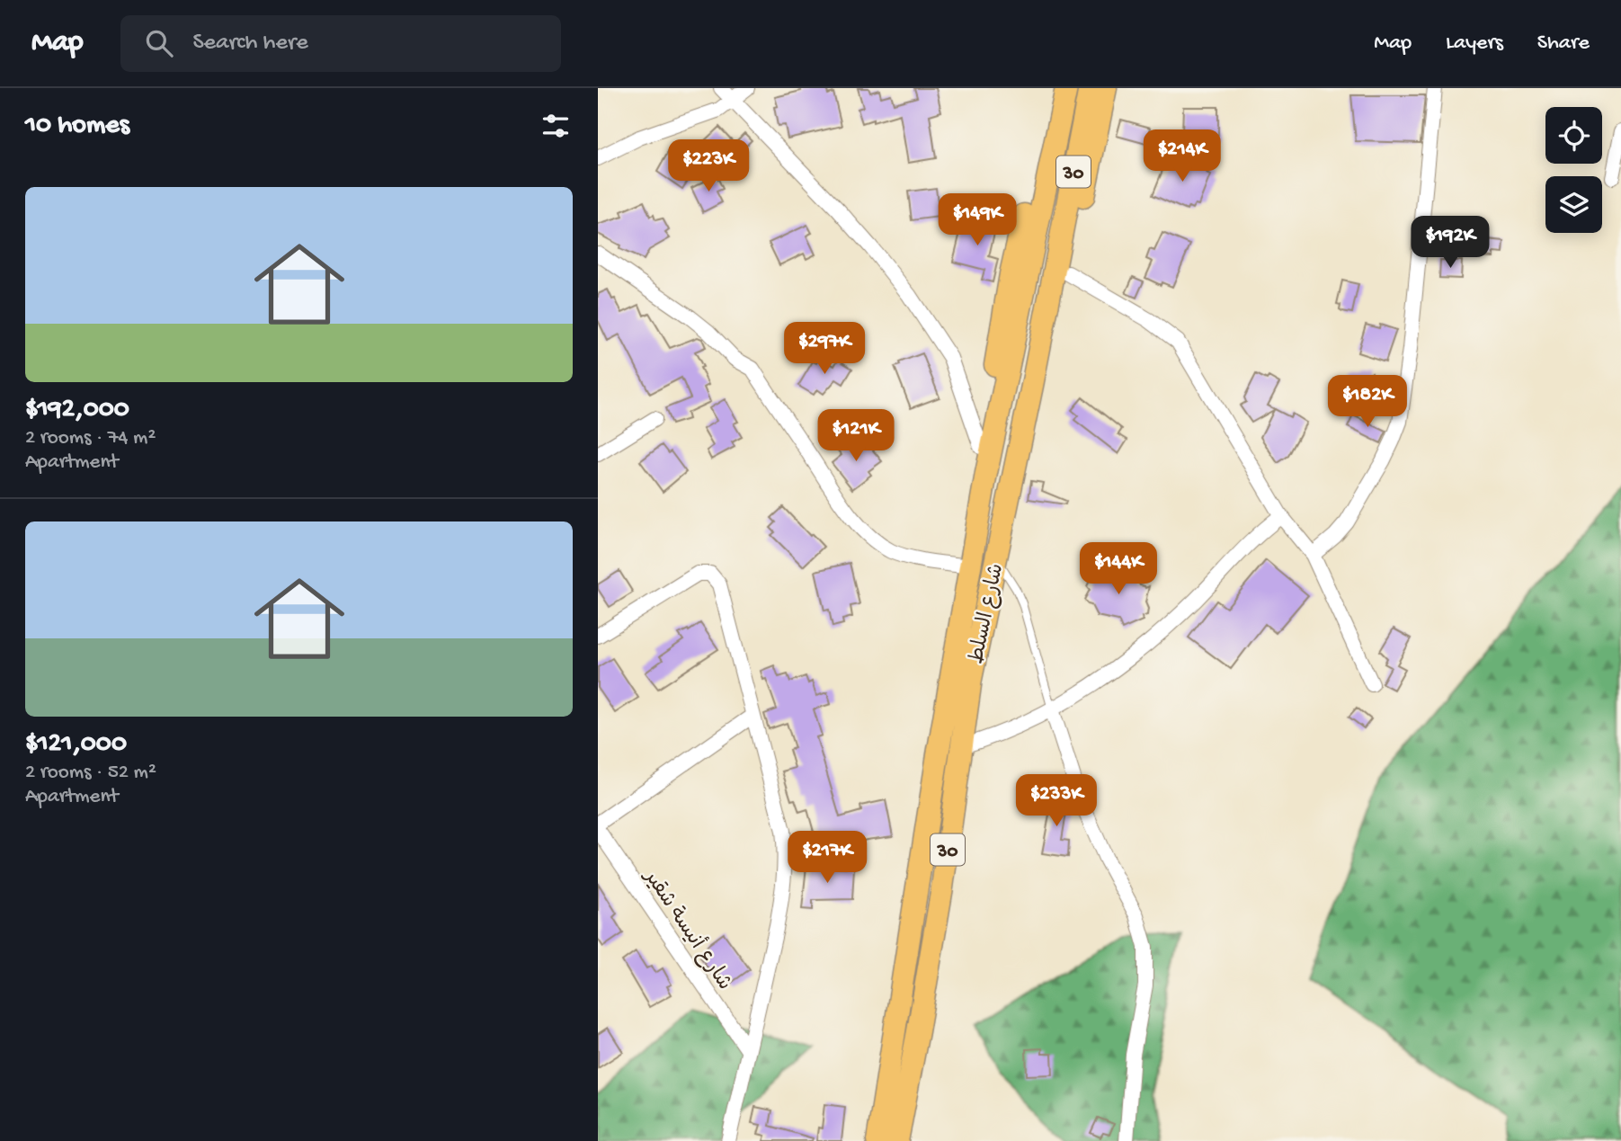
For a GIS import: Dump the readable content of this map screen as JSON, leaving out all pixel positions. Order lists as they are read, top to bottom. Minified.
{"streets":{"main road":["30","شارع السلط"],"street":["شارع أنيسة شقير"]},"crossings":[["30","شارع السلط"]],"page":{"header":"Map","search":"Search here","nav":["Map","Layers","Share"],"heading":"10 homes","price":["$214K","$223K","$149K","$192K","$297K","$182K","$121K","$144K","$233K","$217K"],"list":[{"name":"$192,000","note":"2 rooms · 74 m² · Apartment"},{"name":"$121,000","note":"2 rooms · 52 m² · Apartment"}]}}
